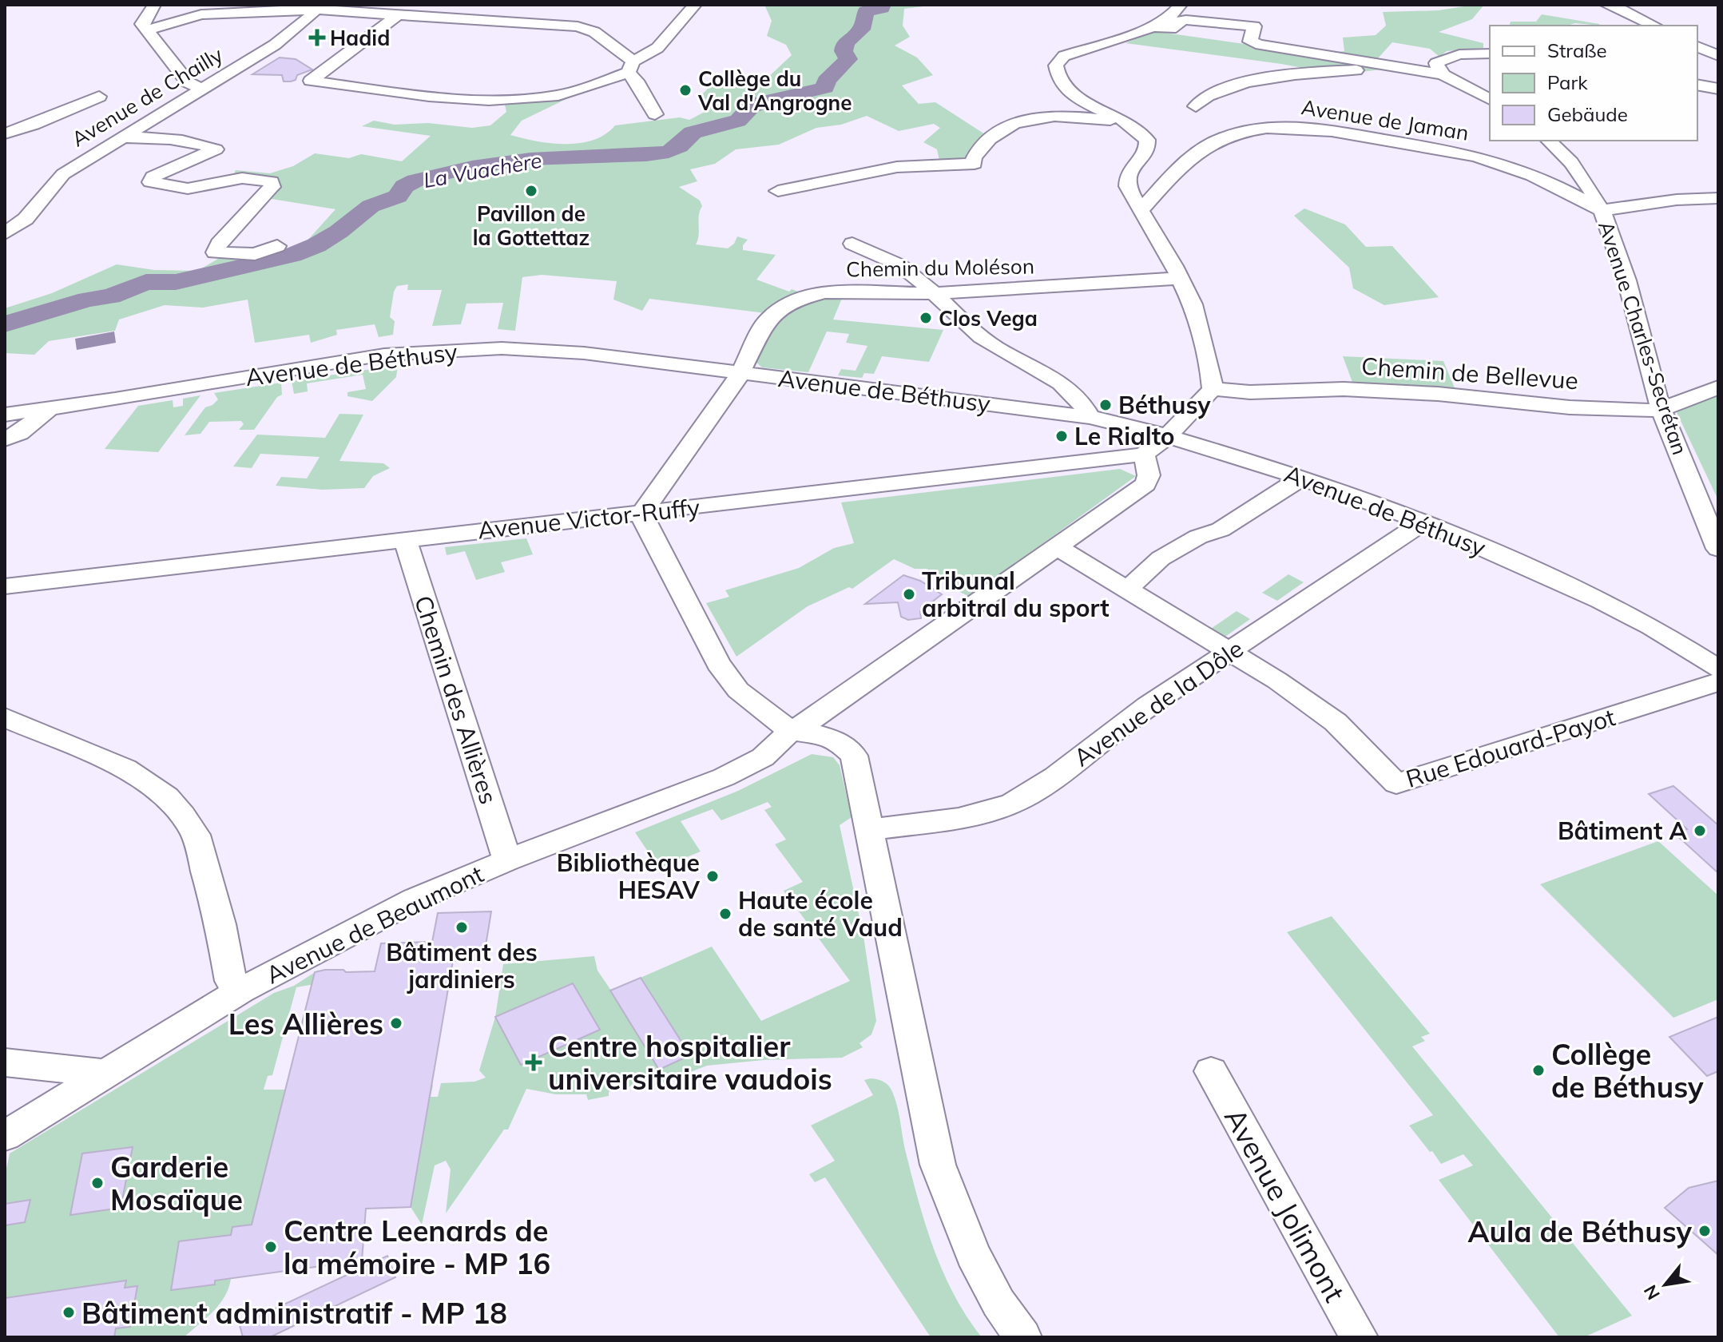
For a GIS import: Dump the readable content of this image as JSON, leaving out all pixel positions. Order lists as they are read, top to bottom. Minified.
{"streets":{"street":["Avenue de Chailly","Avenue de Jaman","Chemin du Moléson","Avenue Charles-Secrétan","Avenue de Béthusy","Chemin de Bellevue","Avenue Victor-Ruffy","Chemin des Allières","Avenue de la Dôle","Rue Edouard-Payot","Avenue de Beaumont","Avenue Jolimont"]},"crossings":[["Avenue de Jaman","Avenue Charles-Secrétan"],["Chemin du Moléson","Avenue de Béthusy"],["Chemin du Moléson","Avenue Victor-Ruffy"],["Avenue Charles-Secrétan","Chemin de Bellevue"],["Avenue de Béthusy","Avenue de la Dôle"],["Avenue Victor-Ruffy","Chemin des Allières"],["Avenue Victor-Ruffy","Avenue de Beaumont"],["Chemin des Allières","Avenue de Beaumont"],["Avenue de la Dôle","Rue Edouard-Payot"]],"water":["La Vuachère"],"places":{"health":["Hadid","Centre hospitalier universitaire vaudois"],"other":["Collège du Val d'Angrogne","Pavillon de la Gottettaz","Clos Vega","Béthusy","Le Rialto","Tribunal arbitral du sport","Bâtiment A","Bibliothèque HESAV","Haute école de santé Vaud","Bâtiment des jardiniers","Les Allières","Collège de Béthusy","Garderie Mosaïque","Aula de Béthusy","Centre Leenards de la mémoire - MP 16","Bâtiment administratif - MP 18"]},"legend":["Straße","Park","Gebäude"],"north":"bottom left"}
